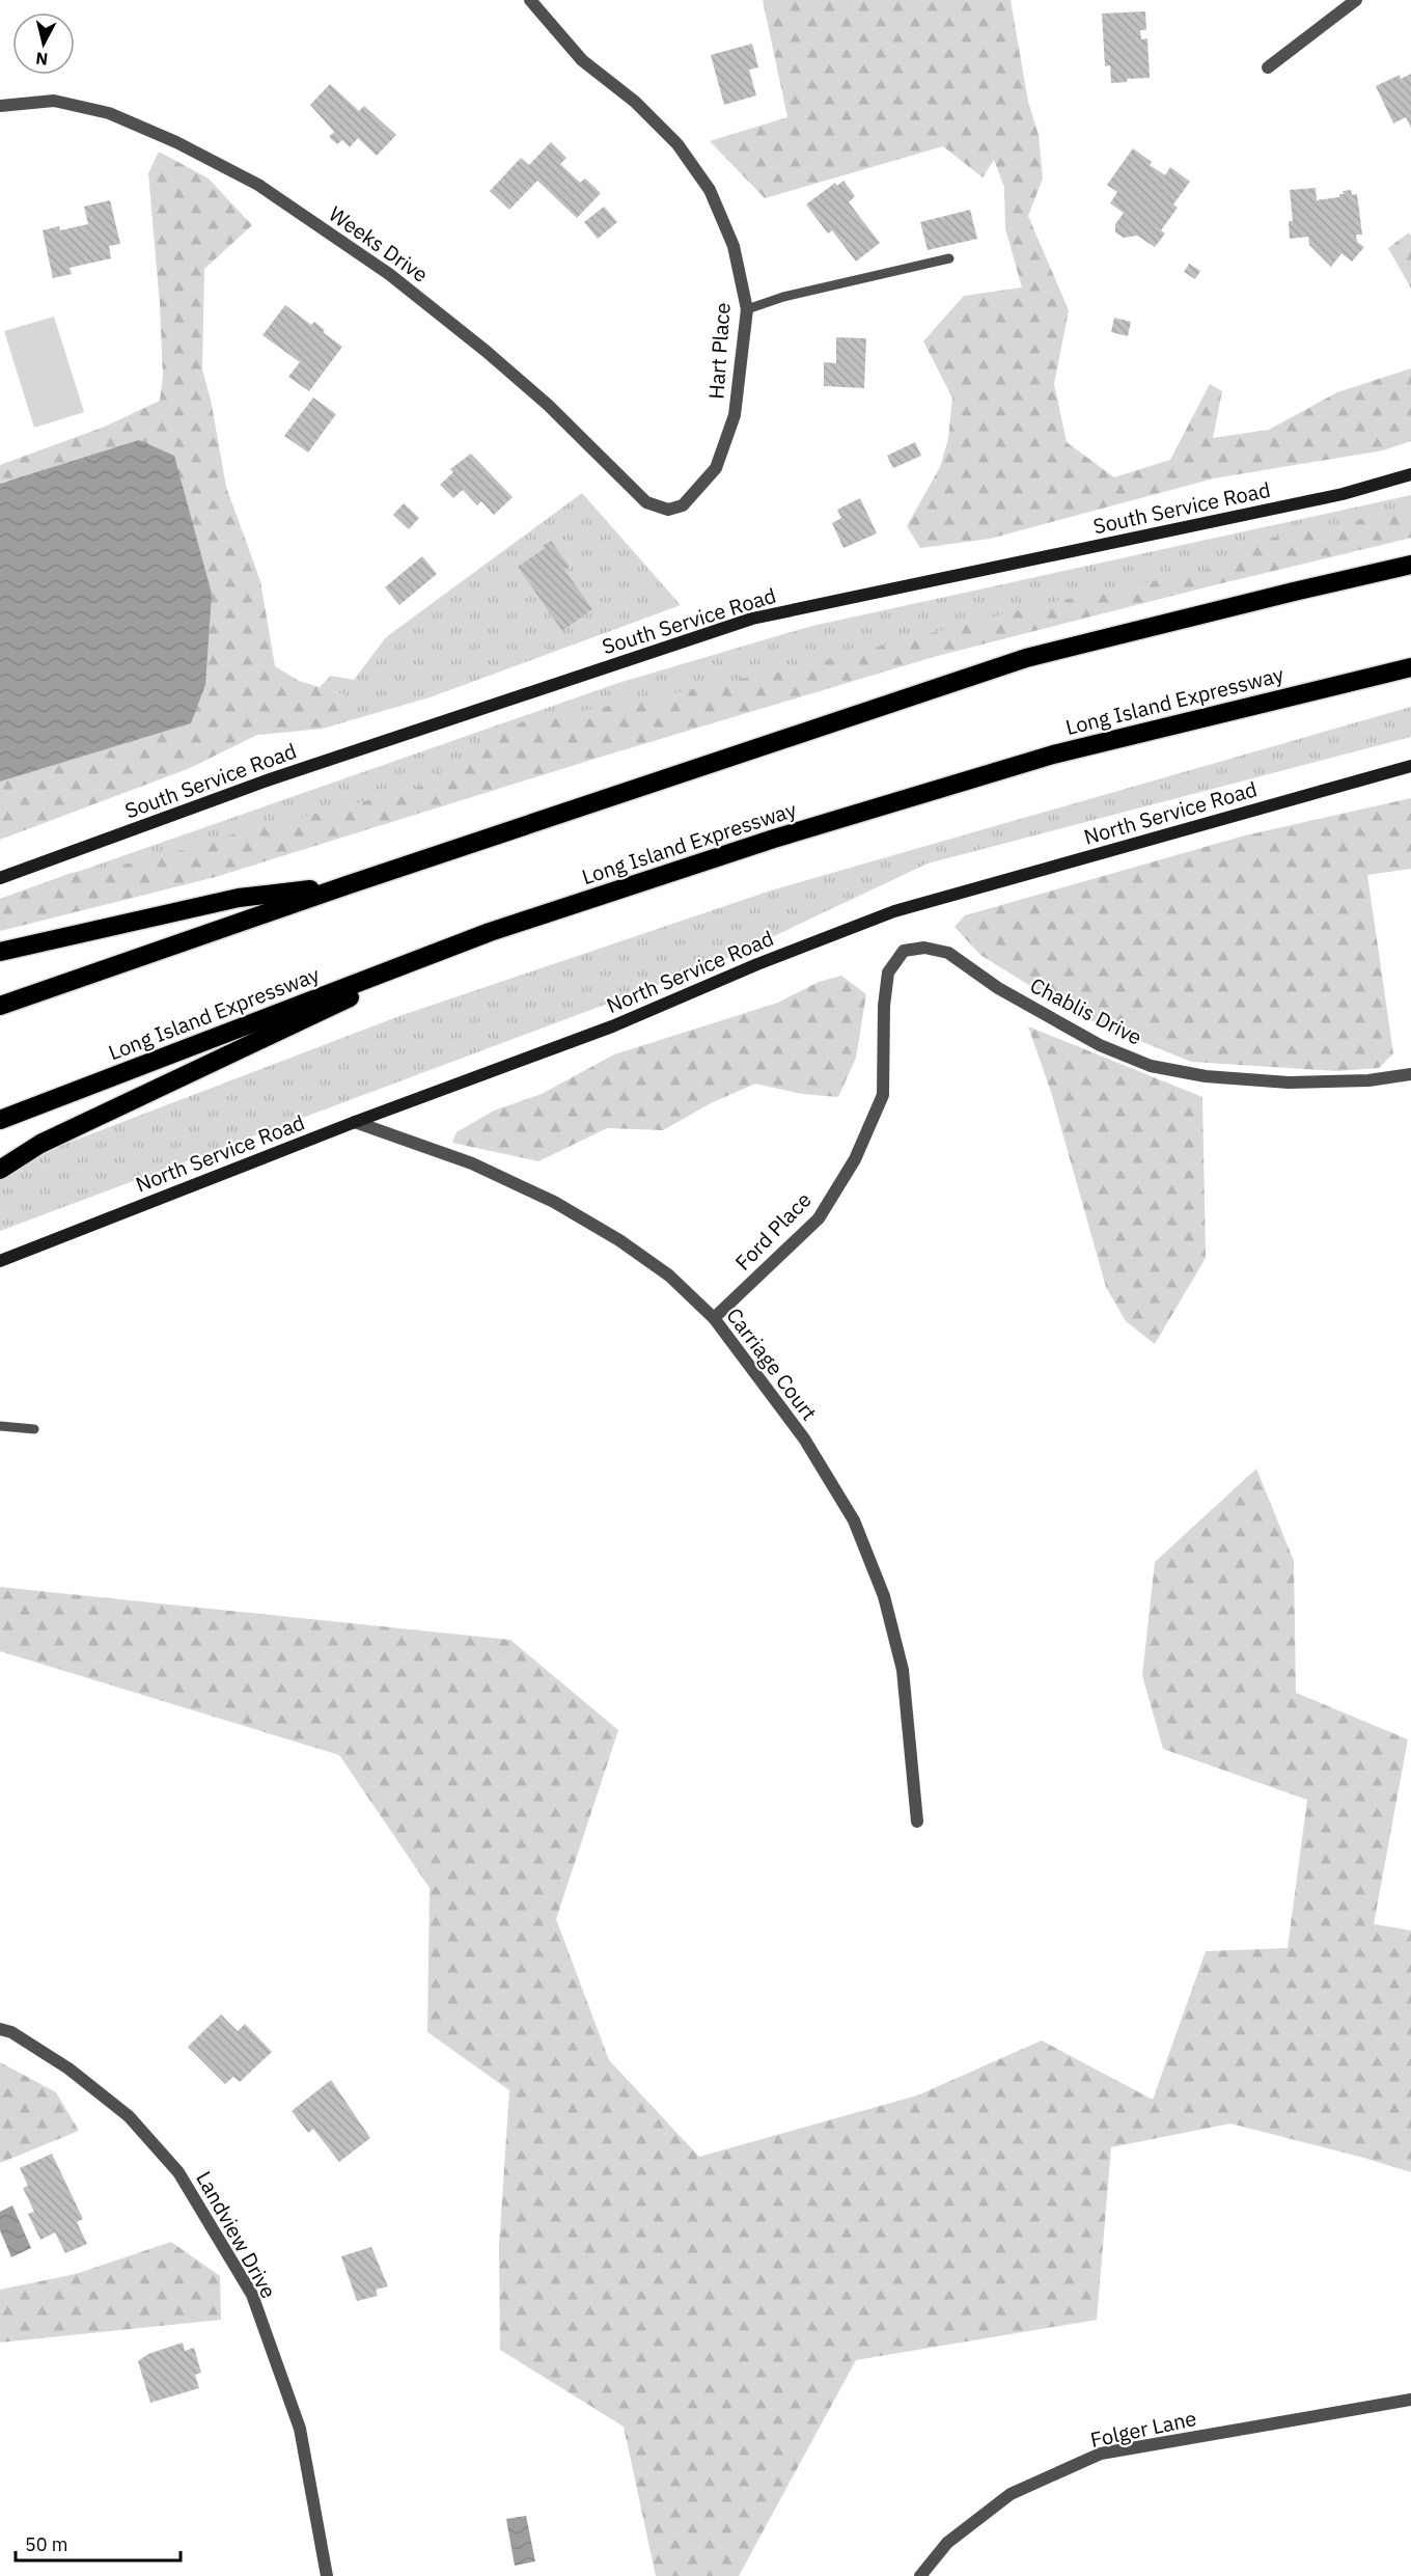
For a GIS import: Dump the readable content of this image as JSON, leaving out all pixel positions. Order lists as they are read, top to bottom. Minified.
{"streets":{"highway":["Long Island Expressway"],"main road":["South Service Road","North Service Road"],"street":["Weeks Drive","Hart Place","Chablis Drive","Ford Place","Carriage Court","Landview Drive","Folger Lane"]},"crossings":[["Weeks Drive","Hart Place"],["North Service Road","Carriage Court"],["Chablis Drive","Ford Place"],["Ford Place","Carriage Court"]],"scale_bar":"50 m","north":"bottom"}
